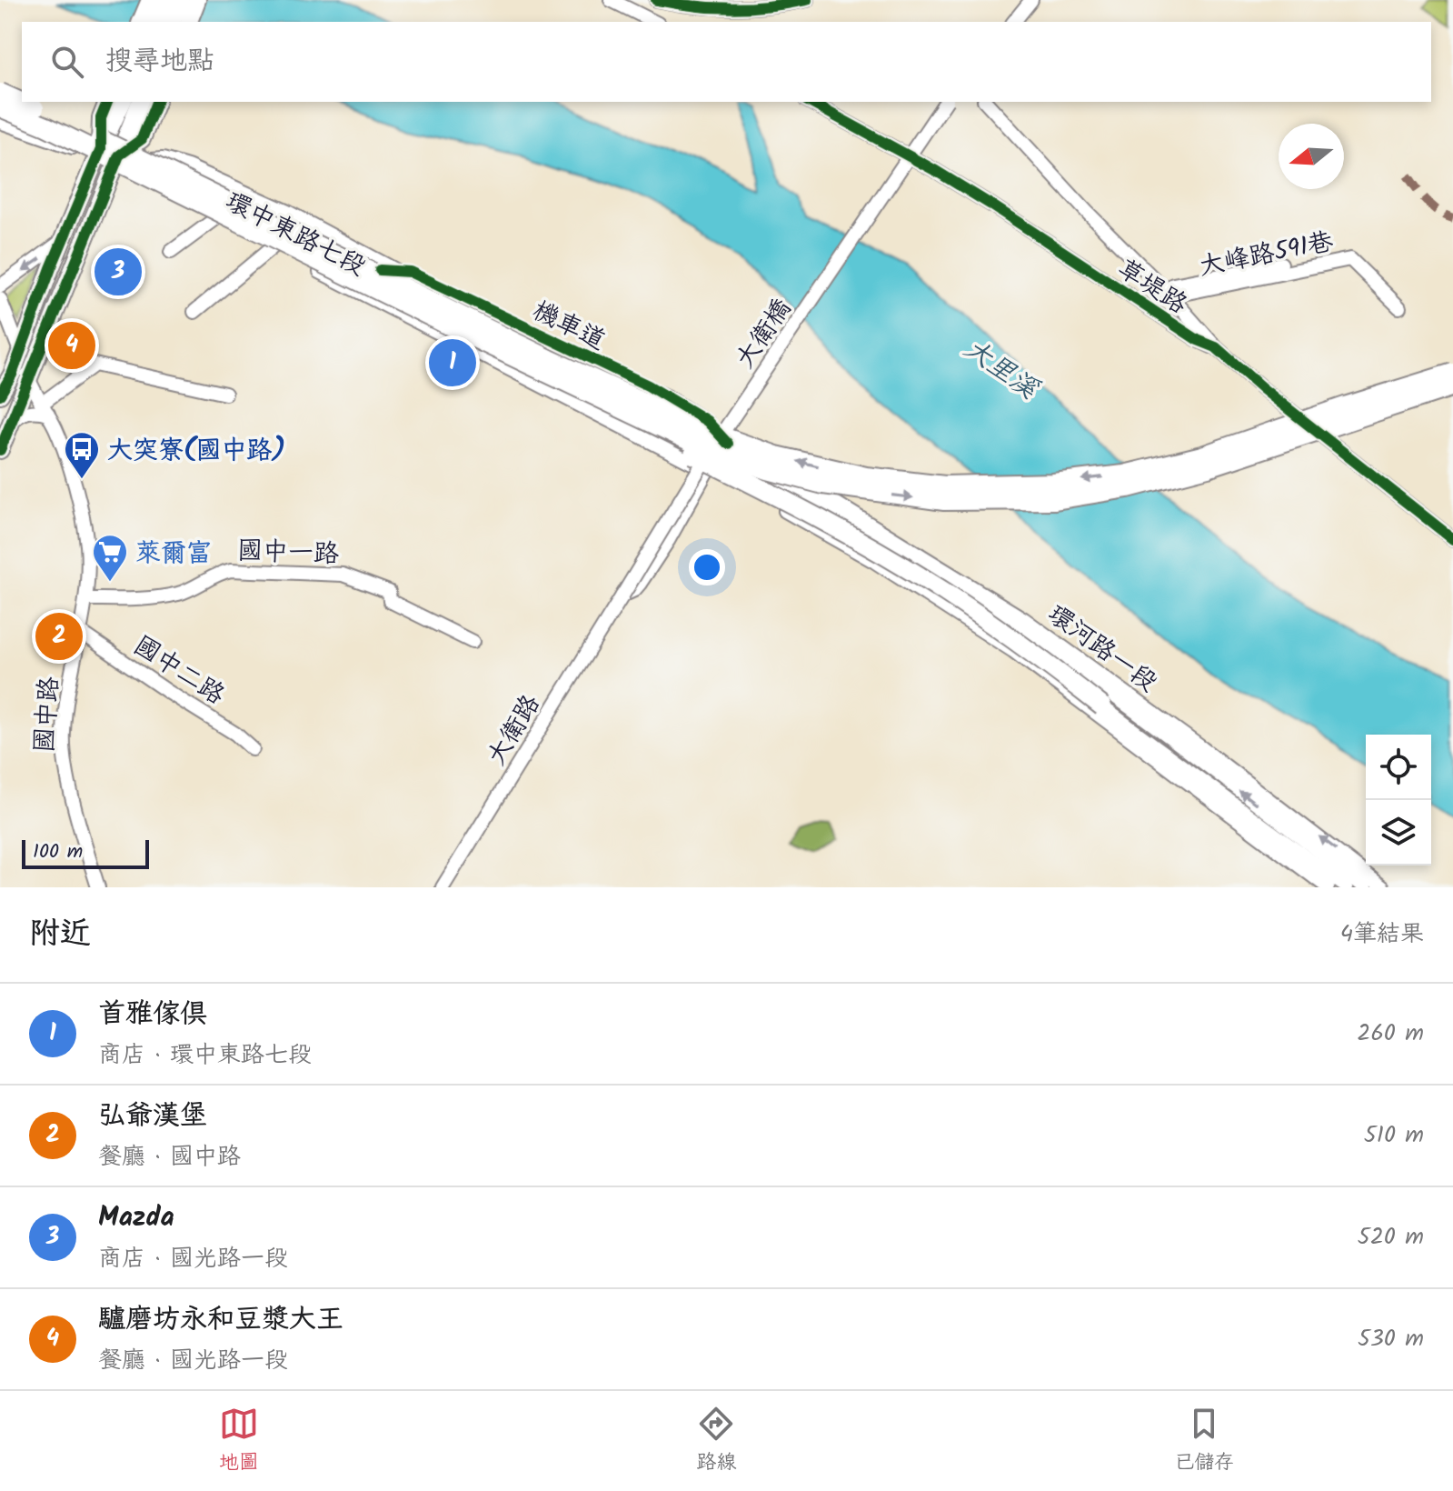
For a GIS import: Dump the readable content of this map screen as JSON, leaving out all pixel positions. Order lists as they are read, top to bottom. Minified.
{"streets":{"street":["環中東路七段","大峰路591巷","草堤路","大衛橋","國中一路","環河路一段","國中二路","國中路","大衛路"],"cycle path":["機車道"]},"crossings":[["環中東路七段","環河路一段"],["大峰路591巷","草堤路"],["大衛橋","大衛路"],["國中一路","國中路"],["國中二路","國中路"]],"water":["大里溪"],"places":{"bus stop":["大突寮(國中路)"],"supermarket":["萊爾富"]},"scale_bar":"100 m","north":"left","page":{"search":"搜尋地點","pins":["3","4","1","2"],"scale":"100 m","heading":["附近","4筆結果"],"list":[{"mark":"1","name":"首雅傢俱","note":"商店 · 環中東路七段","value":"260 m"},{"mark":"2","name":"弘爺漢堡","note":"餐廳 · 國中路","value":"510 m"},{"mark":"3","name":"Mazda","note":"商店 · 國光路一段","value":"520 m"},{"mark":"4","name":"驢磨坊永和豆漿大王","note":"餐廳 · 國光路一段","value":"530 m"}],"nav":["地圖","路線","已儲存"]}}
